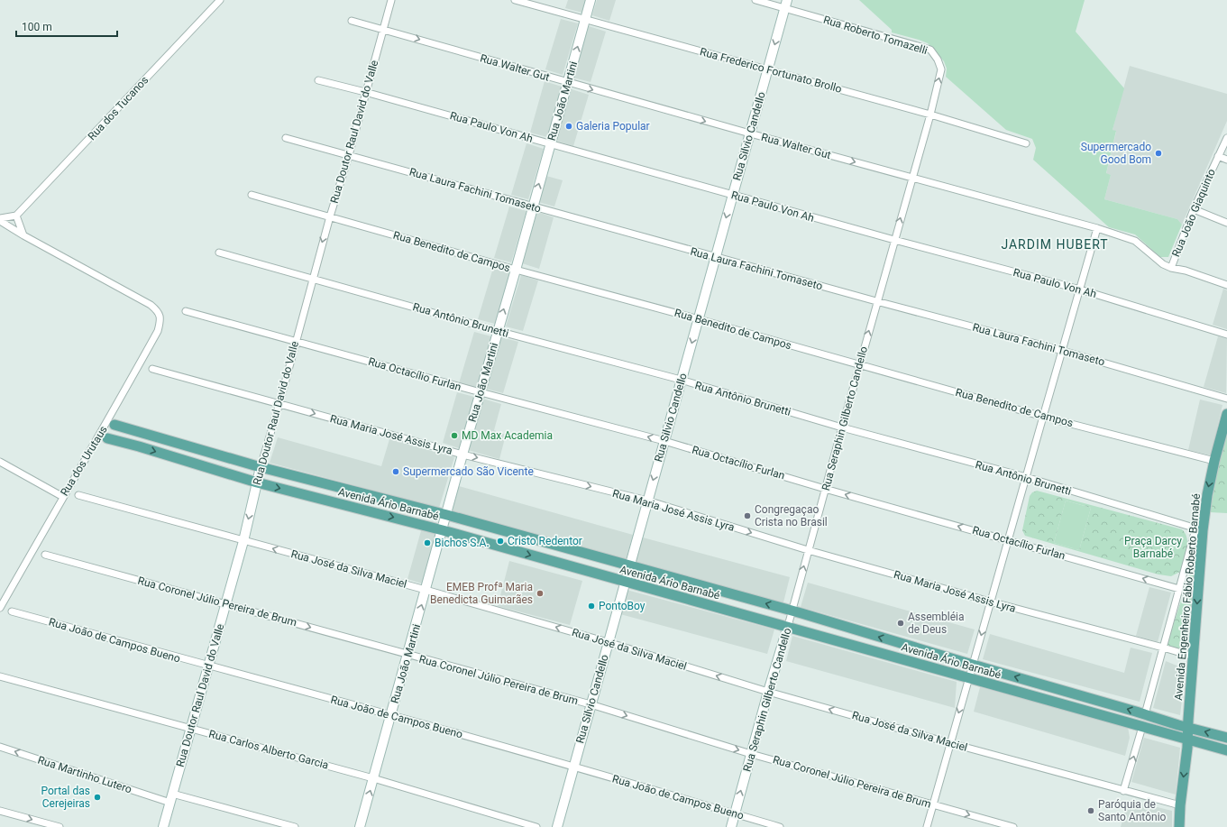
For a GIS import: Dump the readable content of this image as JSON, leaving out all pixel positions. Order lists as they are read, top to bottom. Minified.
{"streets":{"main road":["Avenida Ário Barnabé","Avenida Engenheiro Fábio Roberto Barnabé"],"street":["Rua Roberto Tomazelli","Rua Walter Gut","Rua Frederico Fortunato Brollo","Rua João Martini","Rua dos Tucanos","Rua Paulo Von Ah","Rua Doutor Raul David do Valle","Rua Silvio Candello","Rua Laura Fachini Tomaseto","Rua João Giaquinto","Rua Benedito de Campos","Rua Antônio Brunetti","Rua Octacílio Furlan","Rua Seraphin Gilberto Candello","Rua Maria José Assis Lyra","Rua dos Urutaus","Rua José da Silva Maciel","Rua Coronel Júlio Pereira de Brum","Rua João de Campos Bueno","Rua Carlos Alberto Garcia","Rua Martinho Lutero"]},"crossings":[["Rua Roberto Tomazelli","Rua Frederico Fortunato Brollo"],["Rua Roberto Tomazelli","Rua Silvio Candello"],["Rua Roberto Tomazelli","Rua Seraphin Gilberto Candello"],["Rua Walter Gut","Rua João Martini"],["Rua Walter Gut","Rua Doutor Raul David do Valle"],["Rua Walter Gut","Rua Silvio Candello"],["Rua Walter Gut","Rua João Giaquinto"],["Rua Walter Gut","Rua Seraphin Gilberto Candello"],["Rua Frederico Fortunato Brollo","Rua João Martini"],["Rua Frederico Fortunato Brollo","Rua Silvio Candello"],["Rua Frederico Fortunato Brollo","Rua Seraphin Gilberto Candello"],["Rua João Martini","Rua Paulo Von Ah"],["Rua João Martini","Rua Laura Fachini Tomaseto"],["Rua João Martini","Rua Benedito de Campos"],["Rua João Martini","Rua Antônio Brunetti"],["Rua João Martini","Rua Octacílio Furlan"],["Rua João Martini","Rua Maria José Assis Lyra"],["Rua João Martini","Avenida Ário Barnabé"],["Rua João Martini","Rua José da Silva Maciel"],["Rua João Martini","Rua Coronel Júlio Pereira de Brum"],["Rua João Martini","Rua João de Campos Bueno"],["Rua João Martini","Rua Carlos Alberto Garcia"],["Rua Paulo Von Ah","Rua Doutor Raul David do Valle"],["Rua Paulo Von Ah","Rua Silvio Candello"],["Rua Paulo Von Ah","Rua Seraphin Gilberto Candello"],["Rua Doutor Raul David do Valle","Rua Laura Fachini Tomaseto"],["Rua Doutor Raul David do Valle","Rua Benedito de Campos"],["Rua Doutor Raul David do Valle","Rua Antônio Brunetti"],["Rua Doutor Raul David do Valle","Rua Octacílio Furlan"],["Rua Doutor Raul David do Valle","Rua Maria José Assis Lyra"],["Rua Doutor Raul David do Valle","Avenida Ário Barnabé"],["Rua Doutor Raul David do Valle","Rua José da Silva Maciel"],["Rua Doutor Raul David do Valle","Rua Coronel Júlio Pereira de Brum"],["Rua Doutor Raul David do Valle","Rua João de Campos Bueno"],["Rua Doutor Raul David do Valle","Rua Carlos Alberto Garcia"],["Rua Doutor Raul David do Valle","Rua Martinho Lutero"],["Rua Silvio Candello","Rua Laura Fachini Tomaseto"],["Rua Silvio Candello","Rua Benedito de Campos"],["Rua Silvio Candello","Rua Antônio Brunetti"],["Rua Silvio Candello","Rua Octacílio Furlan"],["Rua Silvio Candello","Rua Maria José Assis Lyra"],["Rua Silvio Candello","Avenida Ário Barnabé"],["Rua Silvio Candello","Rua José da Silva Maciel"],["Rua Silvio Candello","Rua Coronel Júlio Pereira de Brum"],["Rua Silvio Candello","Rua João de Campos Bueno"],["Rua Laura Fachini Tomaseto","Rua Seraphin Gilberto Candello"],["Rua Benedito de Campos","Rua Seraphin Gilberto Candello"],["Rua Benedito de Campos","Avenida Engenheiro Fábio Roberto Barnabé"],["Rua Antônio Brunetti","Rua Seraphin Gilberto Candello"],["Rua Antônio Brunetti","Avenida Engenheiro Fábio Roberto Barnabé"],["Rua Octacílio Furlan","Rua Seraphin Gilberto Candello"],["Rua Seraphin Gilberto Candello","Rua Maria José Assis Lyra"],["Rua Seraphin Gilberto Candello","Avenida Ário Barnabé"],["Rua Seraphin Gilberto Candello","Rua José da Silva Maciel"],["Rua Seraphin Gilberto Candello","Rua Coronel Júlio Pereira de Brum"],["Rua Seraphin Gilberto Candello","Rua João de Campos Bueno"],["Rua Maria José Assis Lyra","Avenida Engenheiro Fábio Roberto Barnabé"],["Avenida Ário Barnabé","Avenida Engenheiro Fábio Roberto Barnabé"],["Rua José da Silva Maciel","Avenida Engenheiro Fábio Roberto Barnabé"]],"one_way":["Rua Roberto Tomazelli","Rua Walter Gut","Rua João Martini","Rua Octacílio Furlan","Rua Maria José Assis Lyra","Rua José da Silva Maciel","Avenida Engenheiro Fábio Roberto Barnabé","Rua Coronel Júlio Pereira de Brum","Rua Martinho Lutero"],"districts":["JARDIM HUBERT"],"parks":["Praça Darcy Barnabé"],"places":["Galeria Popular","Supermercado Good Bom","MD Max Academia","Supermercado São Vicente","Congregaçao Crista no Brasil","Cristo Redentor","Bichos S.A.","EMEB Profª Maria Benedicta Guimarães","PontoBoy","Assembléia de Deus","Portal das Cerejeiras","Paróquia de Santo Antônio"],"scale_bar":"100 m"}
